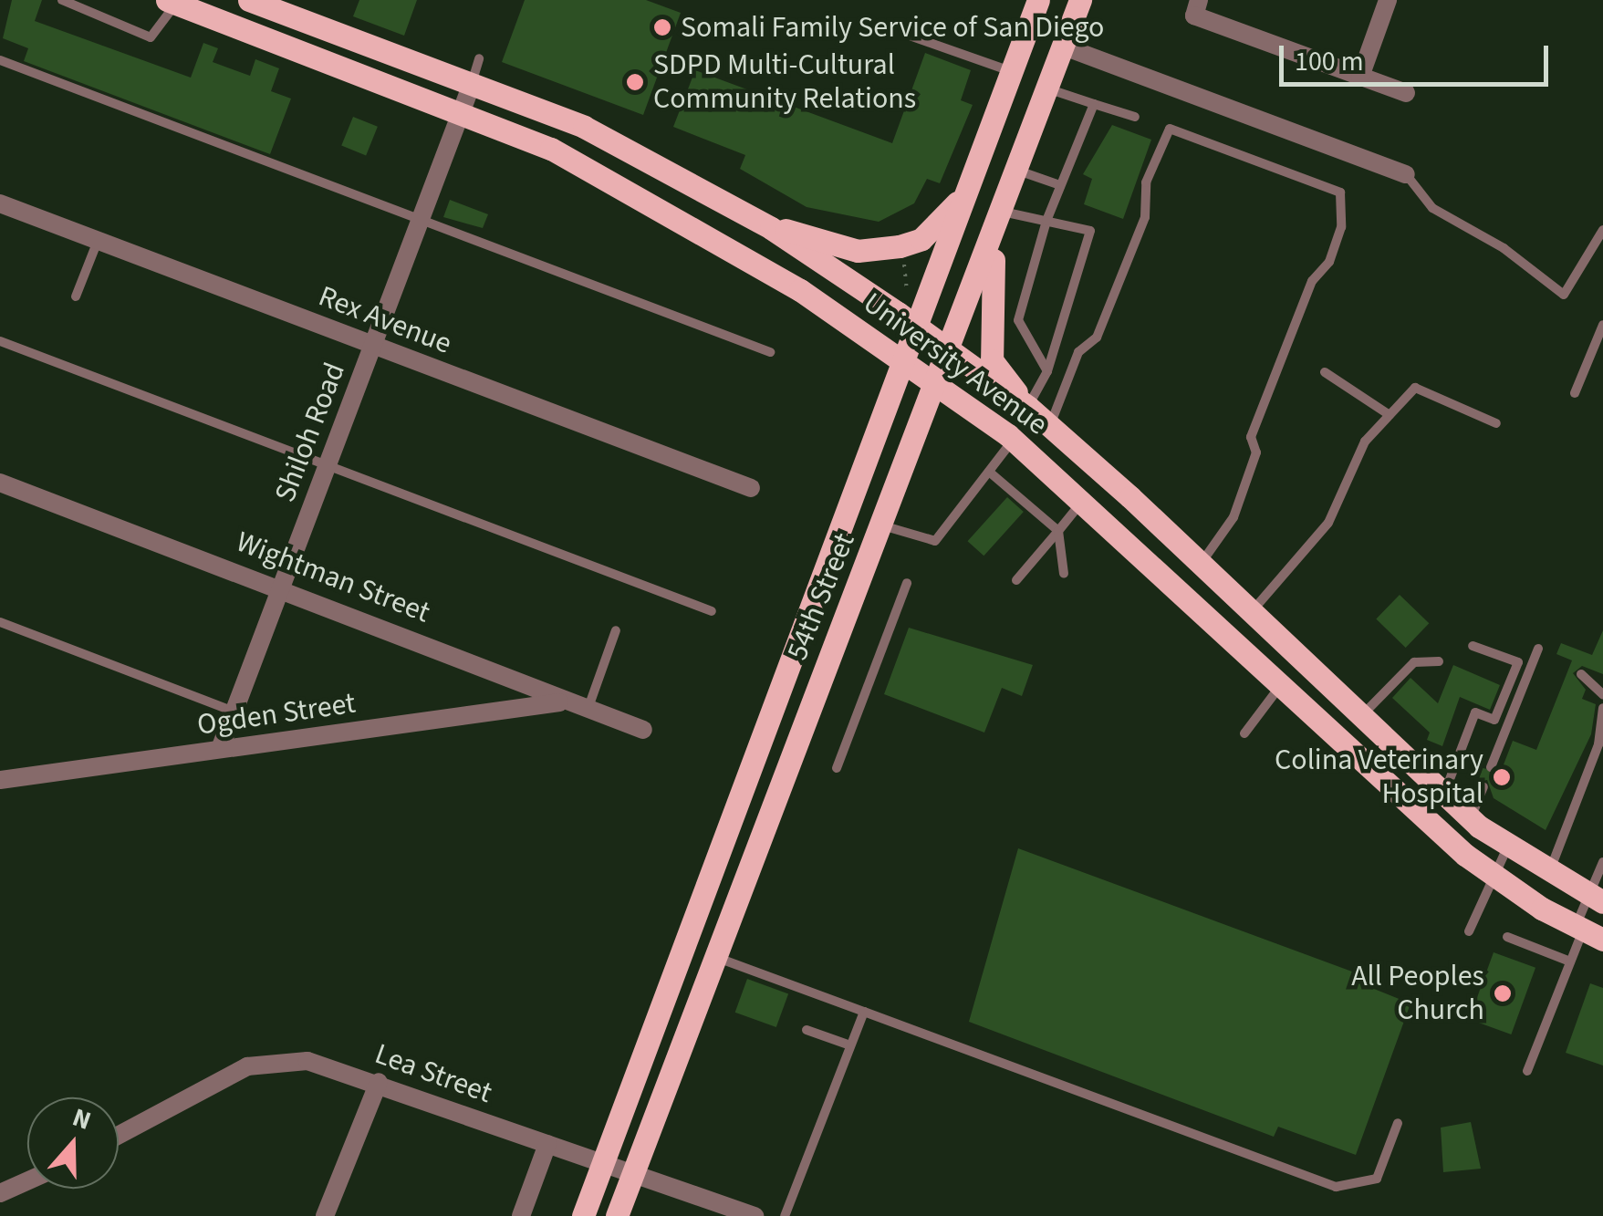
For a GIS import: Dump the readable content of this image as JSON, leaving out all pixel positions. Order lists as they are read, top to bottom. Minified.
{"streets":{"main road":["University Avenue","54th Street"],"street":["Rex Avenue","Shiloh Road","Wightman Street","Ogden Street","Lea Street"]},"crossings":[["Rex Avenue","Shiloh Road"],["University Avenue","Shiloh Road"],["University Avenue","54th Street"],["Shiloh Road","Wightman Street"],["Shiloh Road","Ogden Street"],["Wightman Street","Ogden Street"],["54th Street","Lea Street"]],"places":["Somali Family Service of San Diego","SDPD Multi-Cultural Community Relations","Colina Veterinary Hospital","All Peoples Church"],"scale_bar":"100 m","north":"top"}
